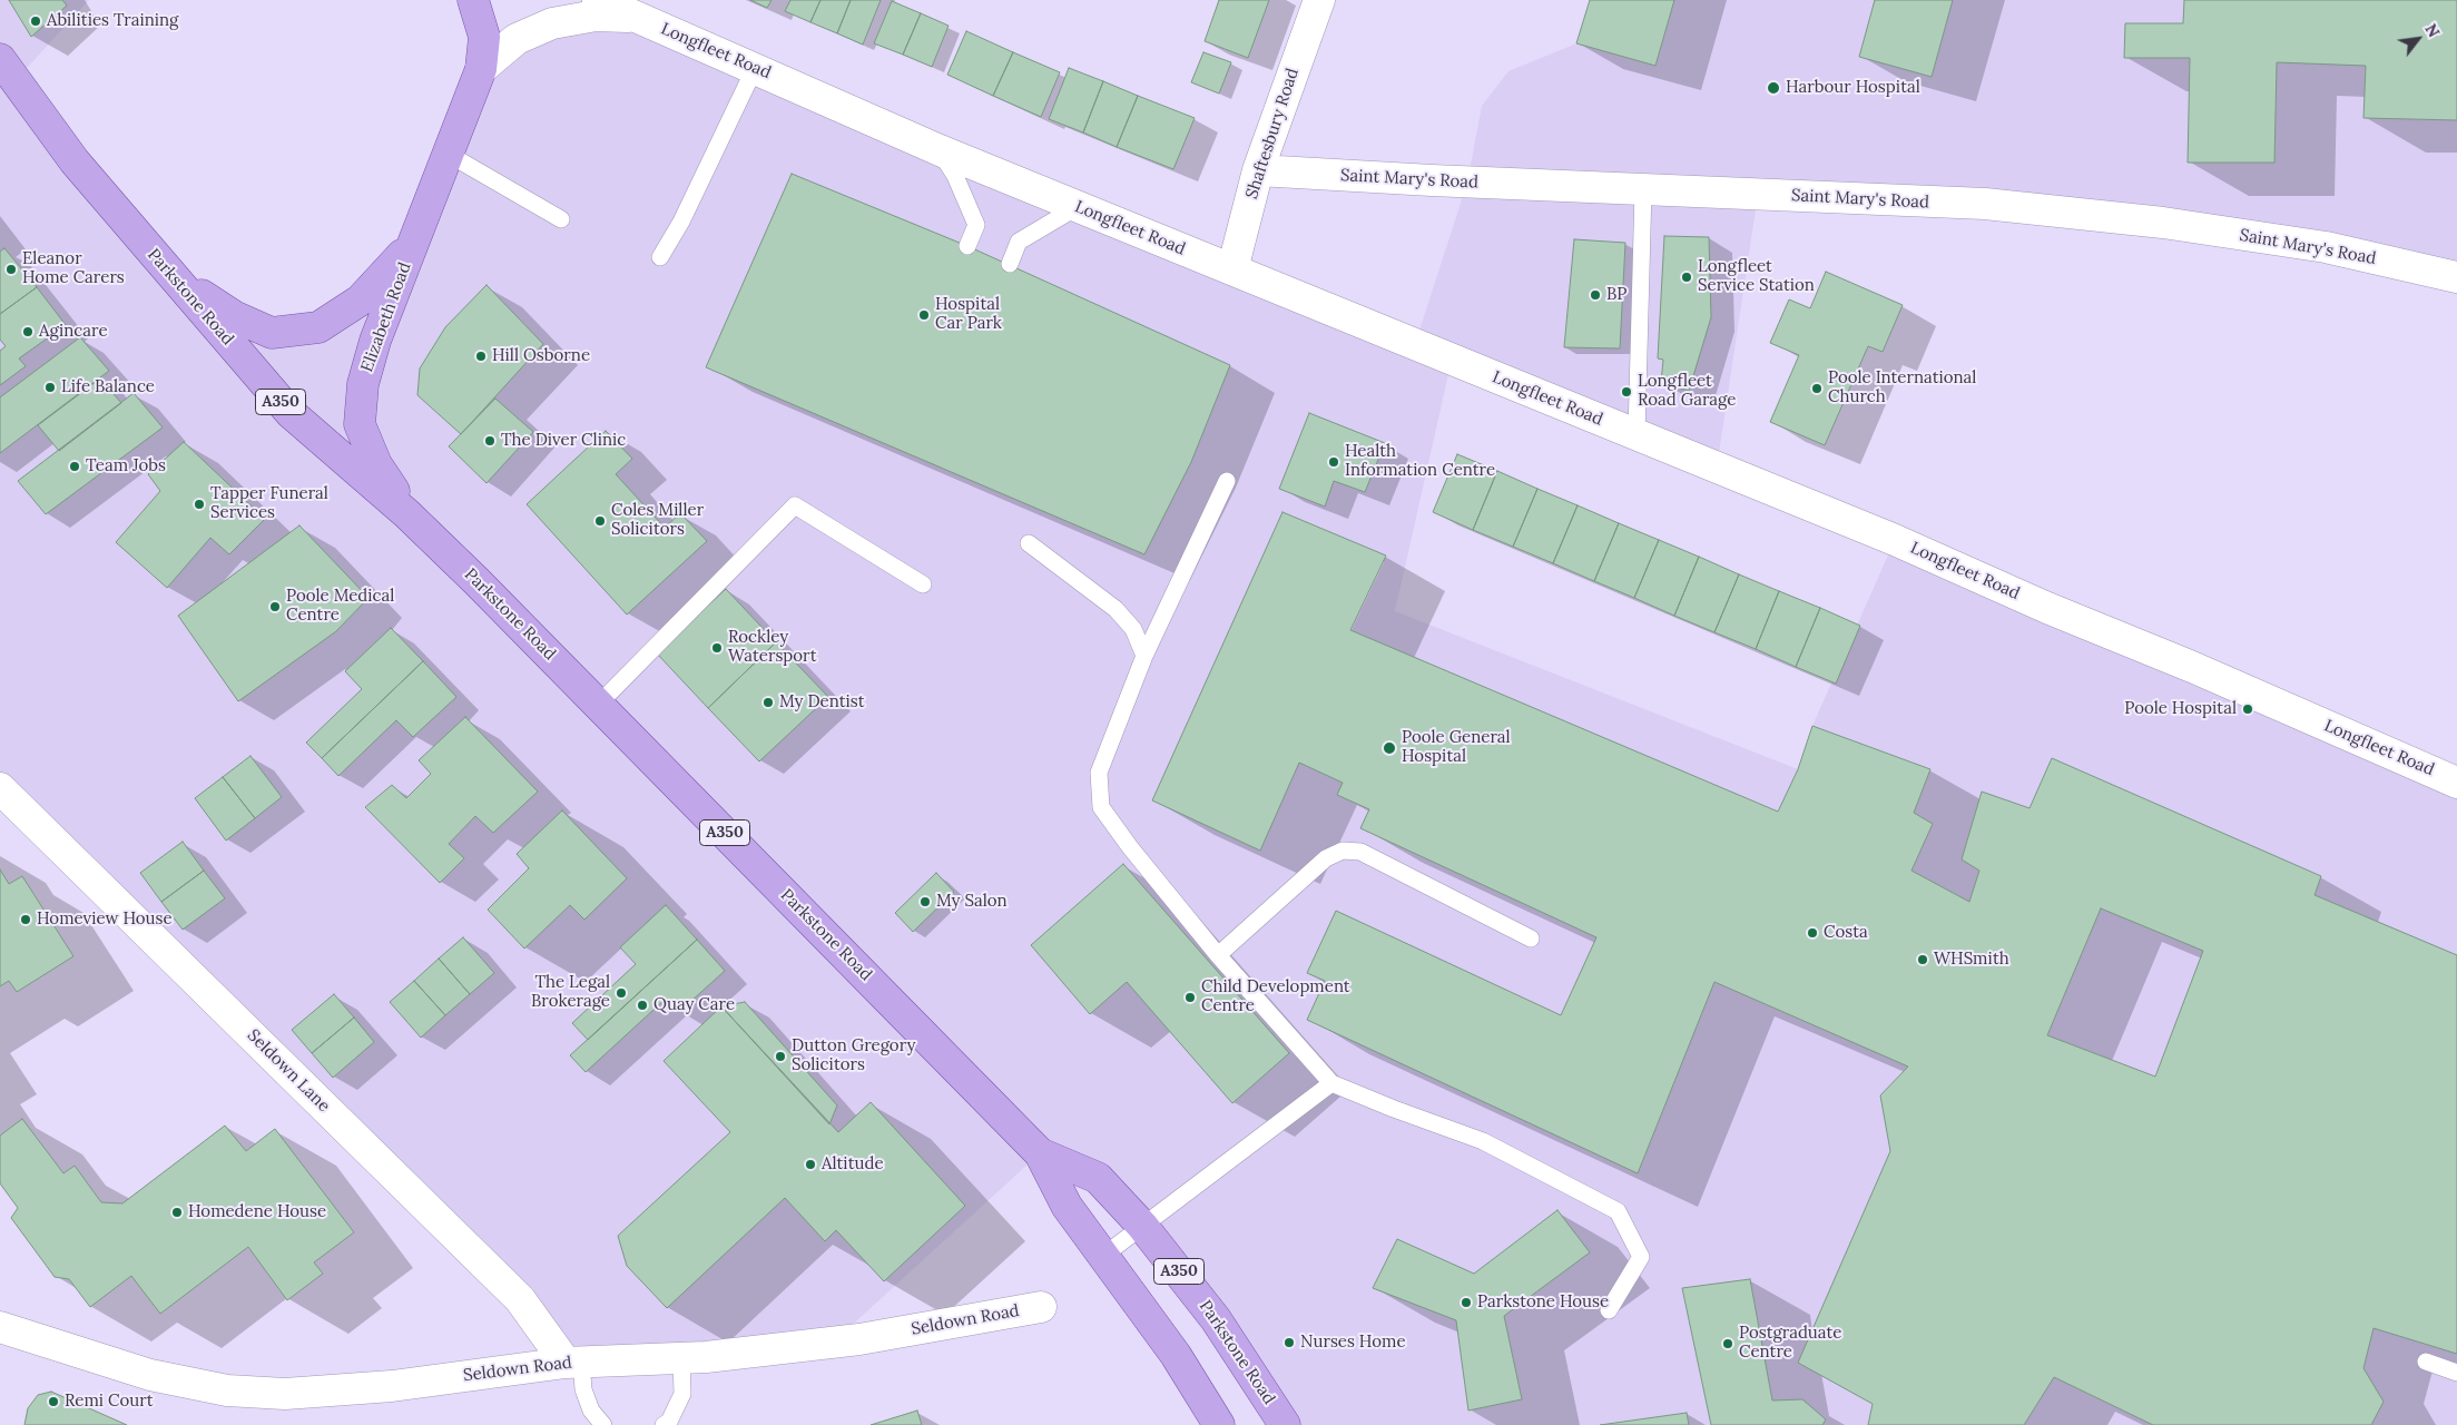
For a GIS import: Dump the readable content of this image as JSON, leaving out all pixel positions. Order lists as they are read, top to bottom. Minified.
{"streets":{"main road":["Parkstone Road","Elizabeth Road","A350"],"street":["Longfleet Road","Shaftesbury Road","Saint Mary's Road","Seldown Lane","Seldown Road"]},"crossings":[["Longfleet Road","Shaftesbury Road"],["Longfleet Road","Elizabeth Road"],["Longfleet Road","A350"],["Shaftesbury Road","Saint Mary's Road"],["Parkstone Road","Elizabeth Road"],["Elizabeth Road","A350"],["Seldown Lane","Seldown Road"]],"places":["Abilities Training","Harbour Hospital","Eleanor Home Carers","Longfleet Service Station","BP","Hospital Car Park","Agincare","Hill Osborne","Life Balance","Poole International Church","Longfleet Road Garage","The Diver Clinic","Health Information Centre","Team Jobs","Tapper Funeral Services","Coles Miller Solicitors","Poole Medical Centre","Rockley Watersport","My Dentist","Poole Hospital","Poole General Hospital","My Salon","Homeview House","Costa","WHSmith","The Legal Brokerage","Child Development Centre","Quay Care","Dutton Gregory Solicitors","Altitude","Homedene House","Parkstone House","Nurses Home","Postgraduate Centre","Remi Court"],"north":"top right"}
